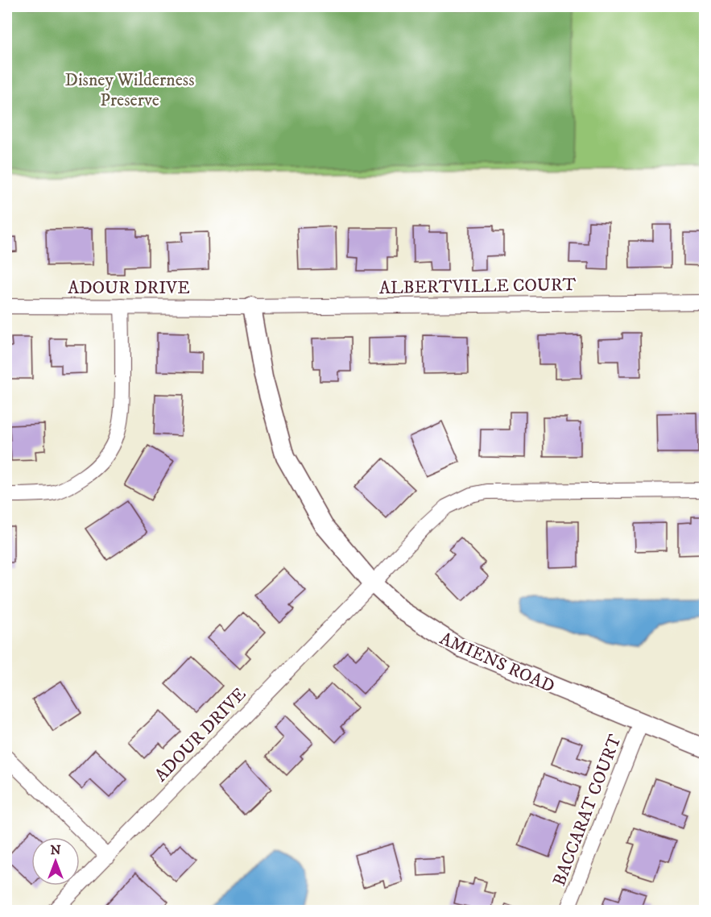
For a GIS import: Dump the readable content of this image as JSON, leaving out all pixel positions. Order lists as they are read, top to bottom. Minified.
{"streets":{"street":["ALBERTVILLE COURT","ADOUR DRIVE","AMIENS ROAD","BACCARAT COURT"]},"crossings":[["ALBERTVILLE COURT","ADOUR DRIVE"],["ALBERTVILLE COURT","AMIENS ROAD"],["ADOUR DRIVE","AMIENS ROAD"],["AMIENS ROAD","BACCARAT COURT"]],"parks":["Disney Wilderness Preserve"],"north":"top"}
